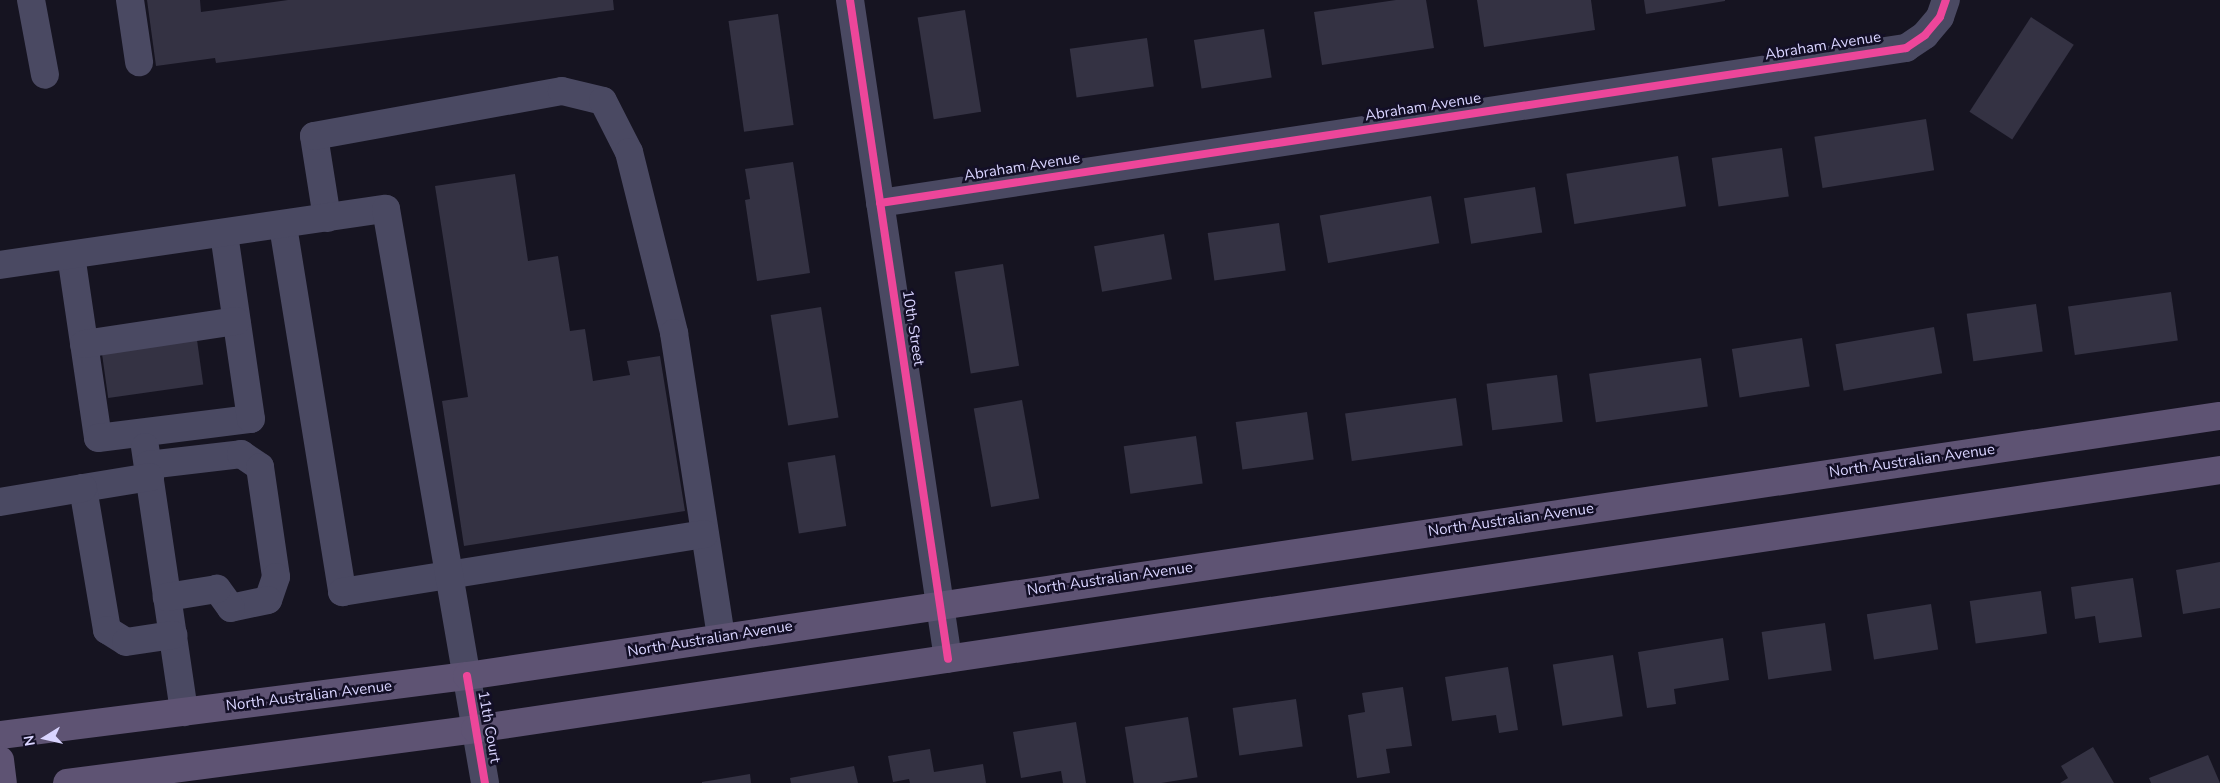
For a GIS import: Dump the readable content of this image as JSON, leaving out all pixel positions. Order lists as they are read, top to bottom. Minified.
{"streets":{"main road":["North Australian Avenue"],"street":["Abraham Avenue","10th Street","11th Court"]},"crossings":[["Abraham Avenue","10th Street"],["10th Street","North Australian Avenue"],["North Australian Avenue","11th Court"]],"north":"left"}
